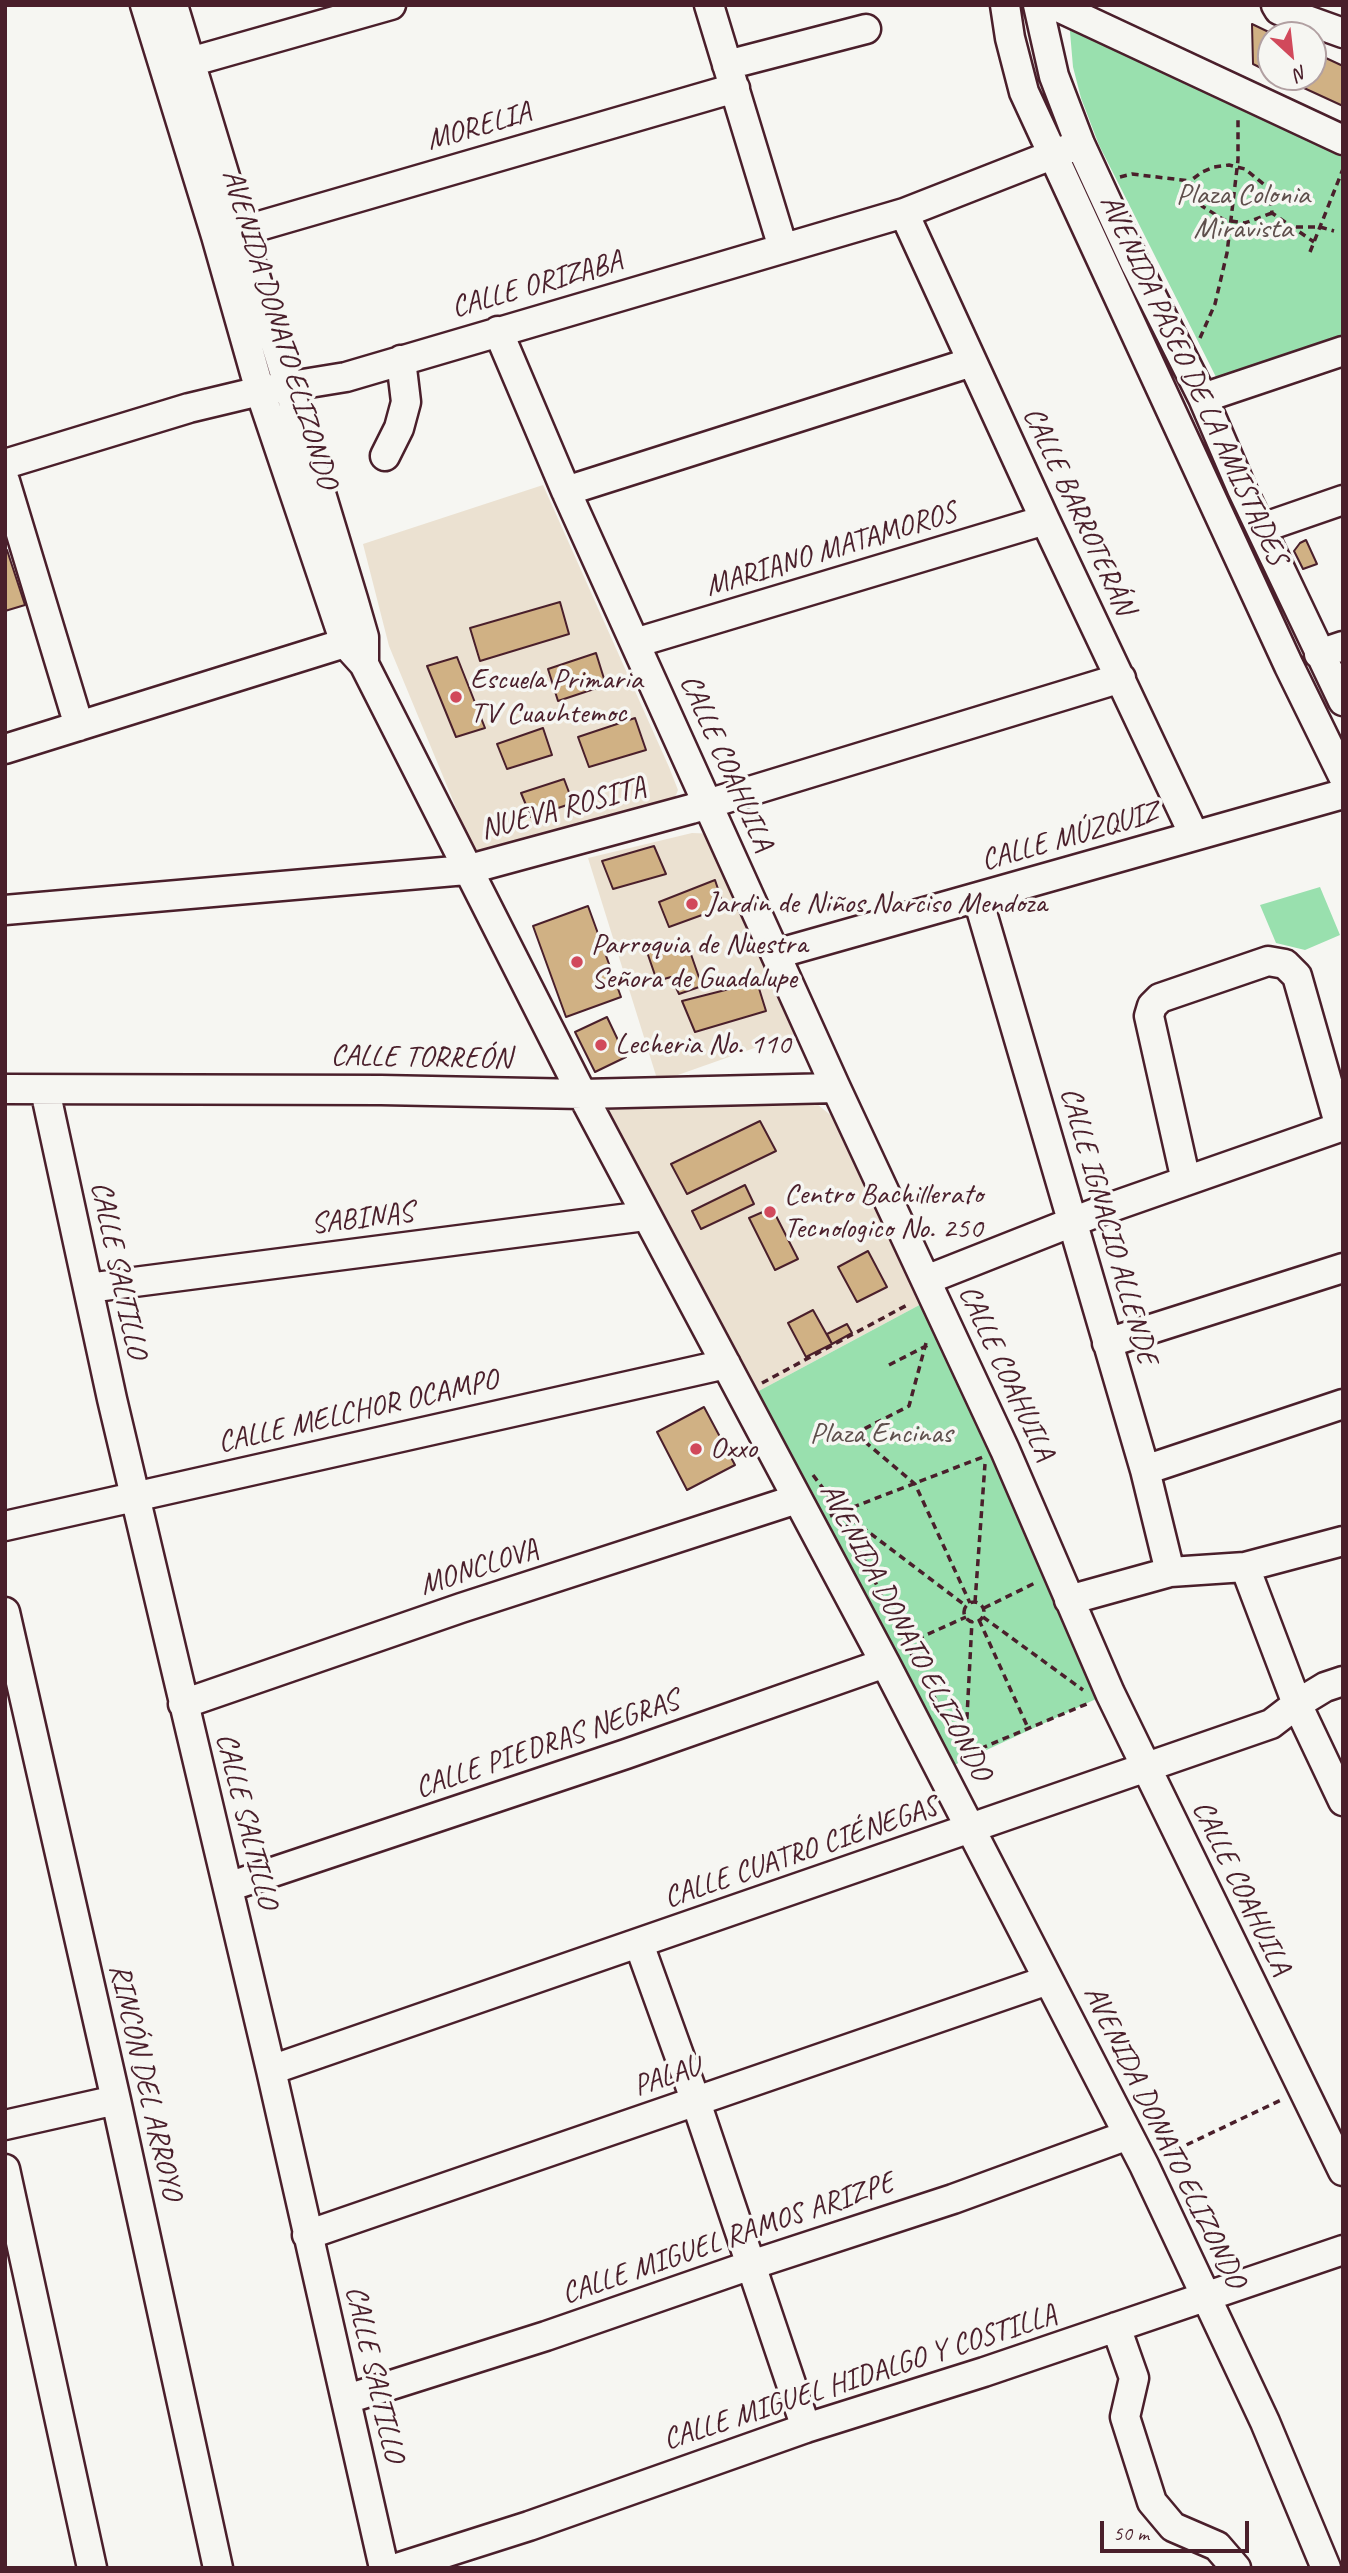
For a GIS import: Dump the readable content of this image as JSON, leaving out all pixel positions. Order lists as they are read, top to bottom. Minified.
{"streets":{"street":["MORELIA","CALLE ORIZABA","AVENIDA DONATO ELIZONDO","AVENIDA PASEO DE LA AMISTADES","CALLE BARROTERÁN","MARIANO MATAMOROS","CALLE COAHUILA","NUEVA ROSITA","CALLE MÚZQUIZ","CALLE TORREÓN","SABINAS","CALLE IGNACIO ALLENDE","CALLE SALTILLO","CALLE MELCHOR OCAMPO","MONCLOVA","CALLE PIEDRAS NEGRAS","CALLE CUATRO CIÉNEGAS","PALAU","RINCÓN DEL ARROYO","CALLE MIGUEL RAMOS ARIZPE","CALLE MIGUEL HIDALGO Y COSTILLA"]},"crossings":[["MORELIA","AVENIDA DONATO ELIZONDO"],["CALLE ORIZABA","AVENIDA DONATO ELIZONDO"],["CALLE ORIZABA","AVENIDA PASEO DE LA AMISTADES"],["CALLE ORIZABA","CALLE BARROTERÁN"],["CALLE ORIZABA","CALLE COAHUILA"],["AVENIDA DONATO ELIZONDO","NUEVA ROSITA"],["AVENIDA DONATO ELIZONDO","CALLE TORREÓN"],["AVENIDA DONATO ELIZONDO","SABINAS"],["AVENIDA DONATO ELIZONDO","CALLE MELCHOR OCAMPO"],["AVENIDA DONATO ELIZONDO","MONCLOVA"],["AVENIDA DONATO ELIZONDO","CALLE PIEDRAS NEGRAS"],["AVENIDA DONATO ELIZONDO","CALLE CUATRO CIÉNEGAS"],["AVENIDA DONATO ELIZONDO","PALAU"],["AVENIDA DONATO ELIZONDO","CALLE MIGUEL RAMOS ARIZPE"],["AVENIDA DONATO ELIZONDO","CALLE MIGUEL HIDALGO Y COSTILLA"],["CALLE BARROTERÁN","MARIANO MATAMOROS"],["CALLE BARROTERÁN","NUEVA ROSITA"],["CALLE BARROTERÁN","CALLE MÚZQUIZ"],["MARIANO MATAMOROS","CALLE COAHUILA"],["CALLE COAHUILA","NUEVA ROSITA"],["CALLE COAHUILA","CALLE MÚZQUIZ"],["CALLE COAHUILA","CALLE TORREÓN"],["CALLE COAHUILA","CALLE CUATRO CIÉNEGAS"],["CALLE MÚZQUIZ","CALLE IGNACIO ALLENDE"],["CALLE TORREÓN","CALLE SALTILLO"],["SABINAS","CALLE SALTILLO"],["CALLE SALTILLO","CALLE MELCHOR OCAMPO"],["CALLE SALTILLO","MONCLOVA"],["CALLE SALTILLO","CALLE PIEDRAS NEGRAS"],["CALLE SALTILLO","CALLE CUATRO CIÉNEGAS"],["CALLE SALTILLO","PALAU"],["CALLE SALTILLO","CALLE MIGUEL RAMOS ARIZPE"]],"parks":["Plaza Colonia Miravista","Plaza Encinas"],"places":["Escuela Primaria TV Cuauhtemoc","Jardin de Niños Narciso Mendoza","Parroquia de Nuestra Señora de Guadalupe","Lecheria No. 110","Centro Bachillerato Tecnologico No. 250","Oxxo"],"scale_bar":"50 m","north":"bottom right"}
